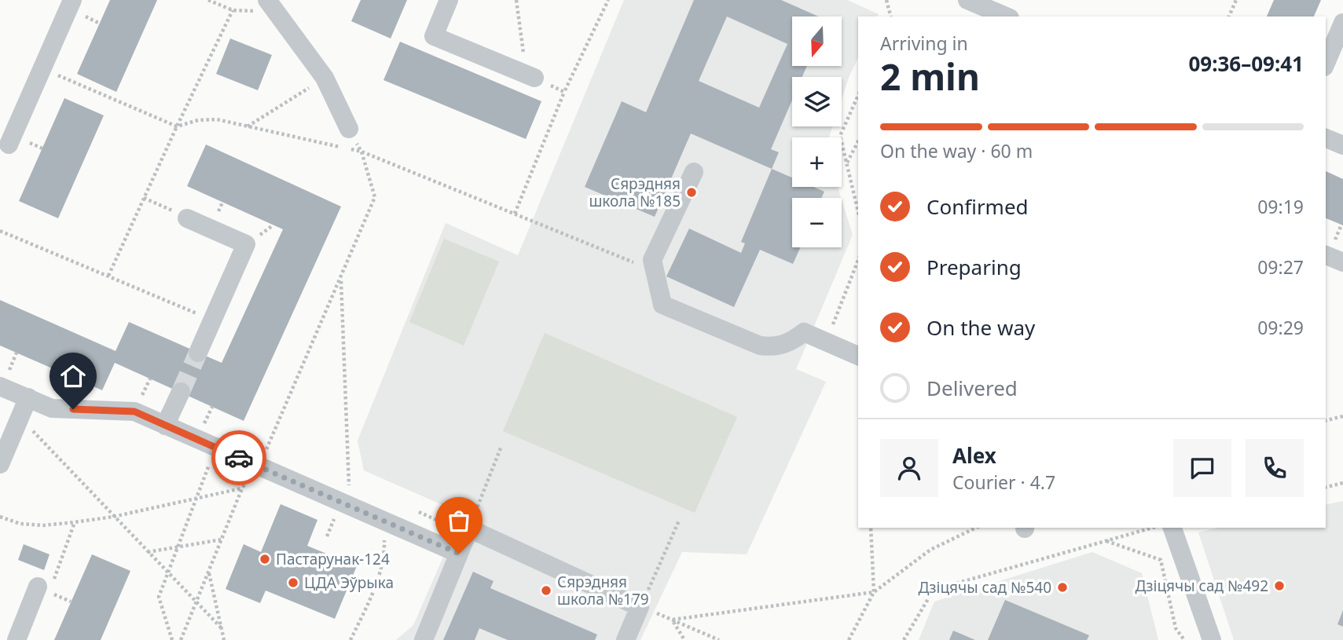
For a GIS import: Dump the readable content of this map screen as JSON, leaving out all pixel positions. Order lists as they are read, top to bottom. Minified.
{"places":["Сярэдняя школа №185","Пастарунак-124","ЦДА Эўрыка","Дзіцячы сад №492","Дзіцячы сад №540","Сярэдняя школа №179"],"north":"bottom","page":{"map_buttons":["+","−"],"heading":["2 min","Arriving in","09:36–09:41"],"panel":["Alex","Courier · 4.7"],"bar":"On the way · 60 m","list":[["Confirmed","09:19"],["Preparing","09:27"],["On the way","09:29"],"Delivered"]}}
